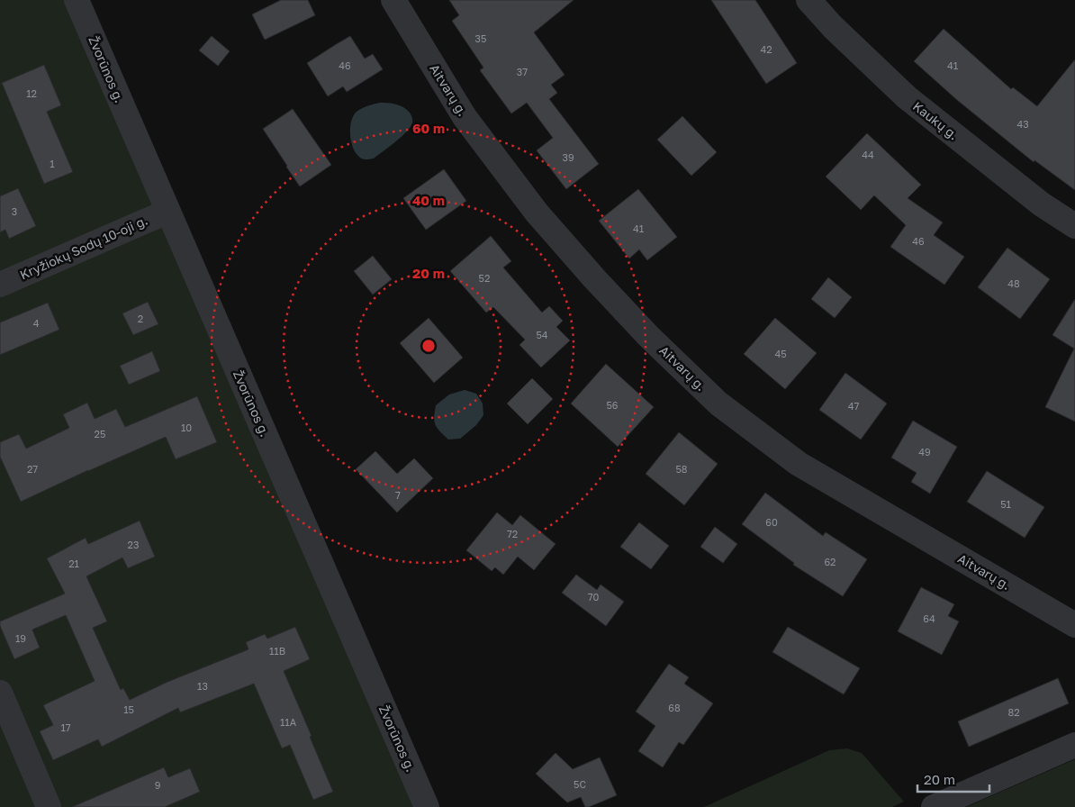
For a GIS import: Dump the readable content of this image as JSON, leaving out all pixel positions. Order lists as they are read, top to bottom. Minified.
{"streets":{"street":["Žvorūnos g.","Aitvarų g.","Kaukų g.","Kryžiokų Sodų 10-oji g."]},"crossings":[["Žvorūnos g.","Kryžiokų Sodų 10-oji g."]],"house_numbers":["35","42","46","41","37","12","43","44","39","1","3","41","46","52","48","2","4","54","45","56","47","10","25","49","27","58","7","51","60","72","23","62","21","70","64","19","11B","13","68","15","82","11A","17","5C","9"],"scale_bar":"20 m","rings":["60 m","40 m","20 m"]}
